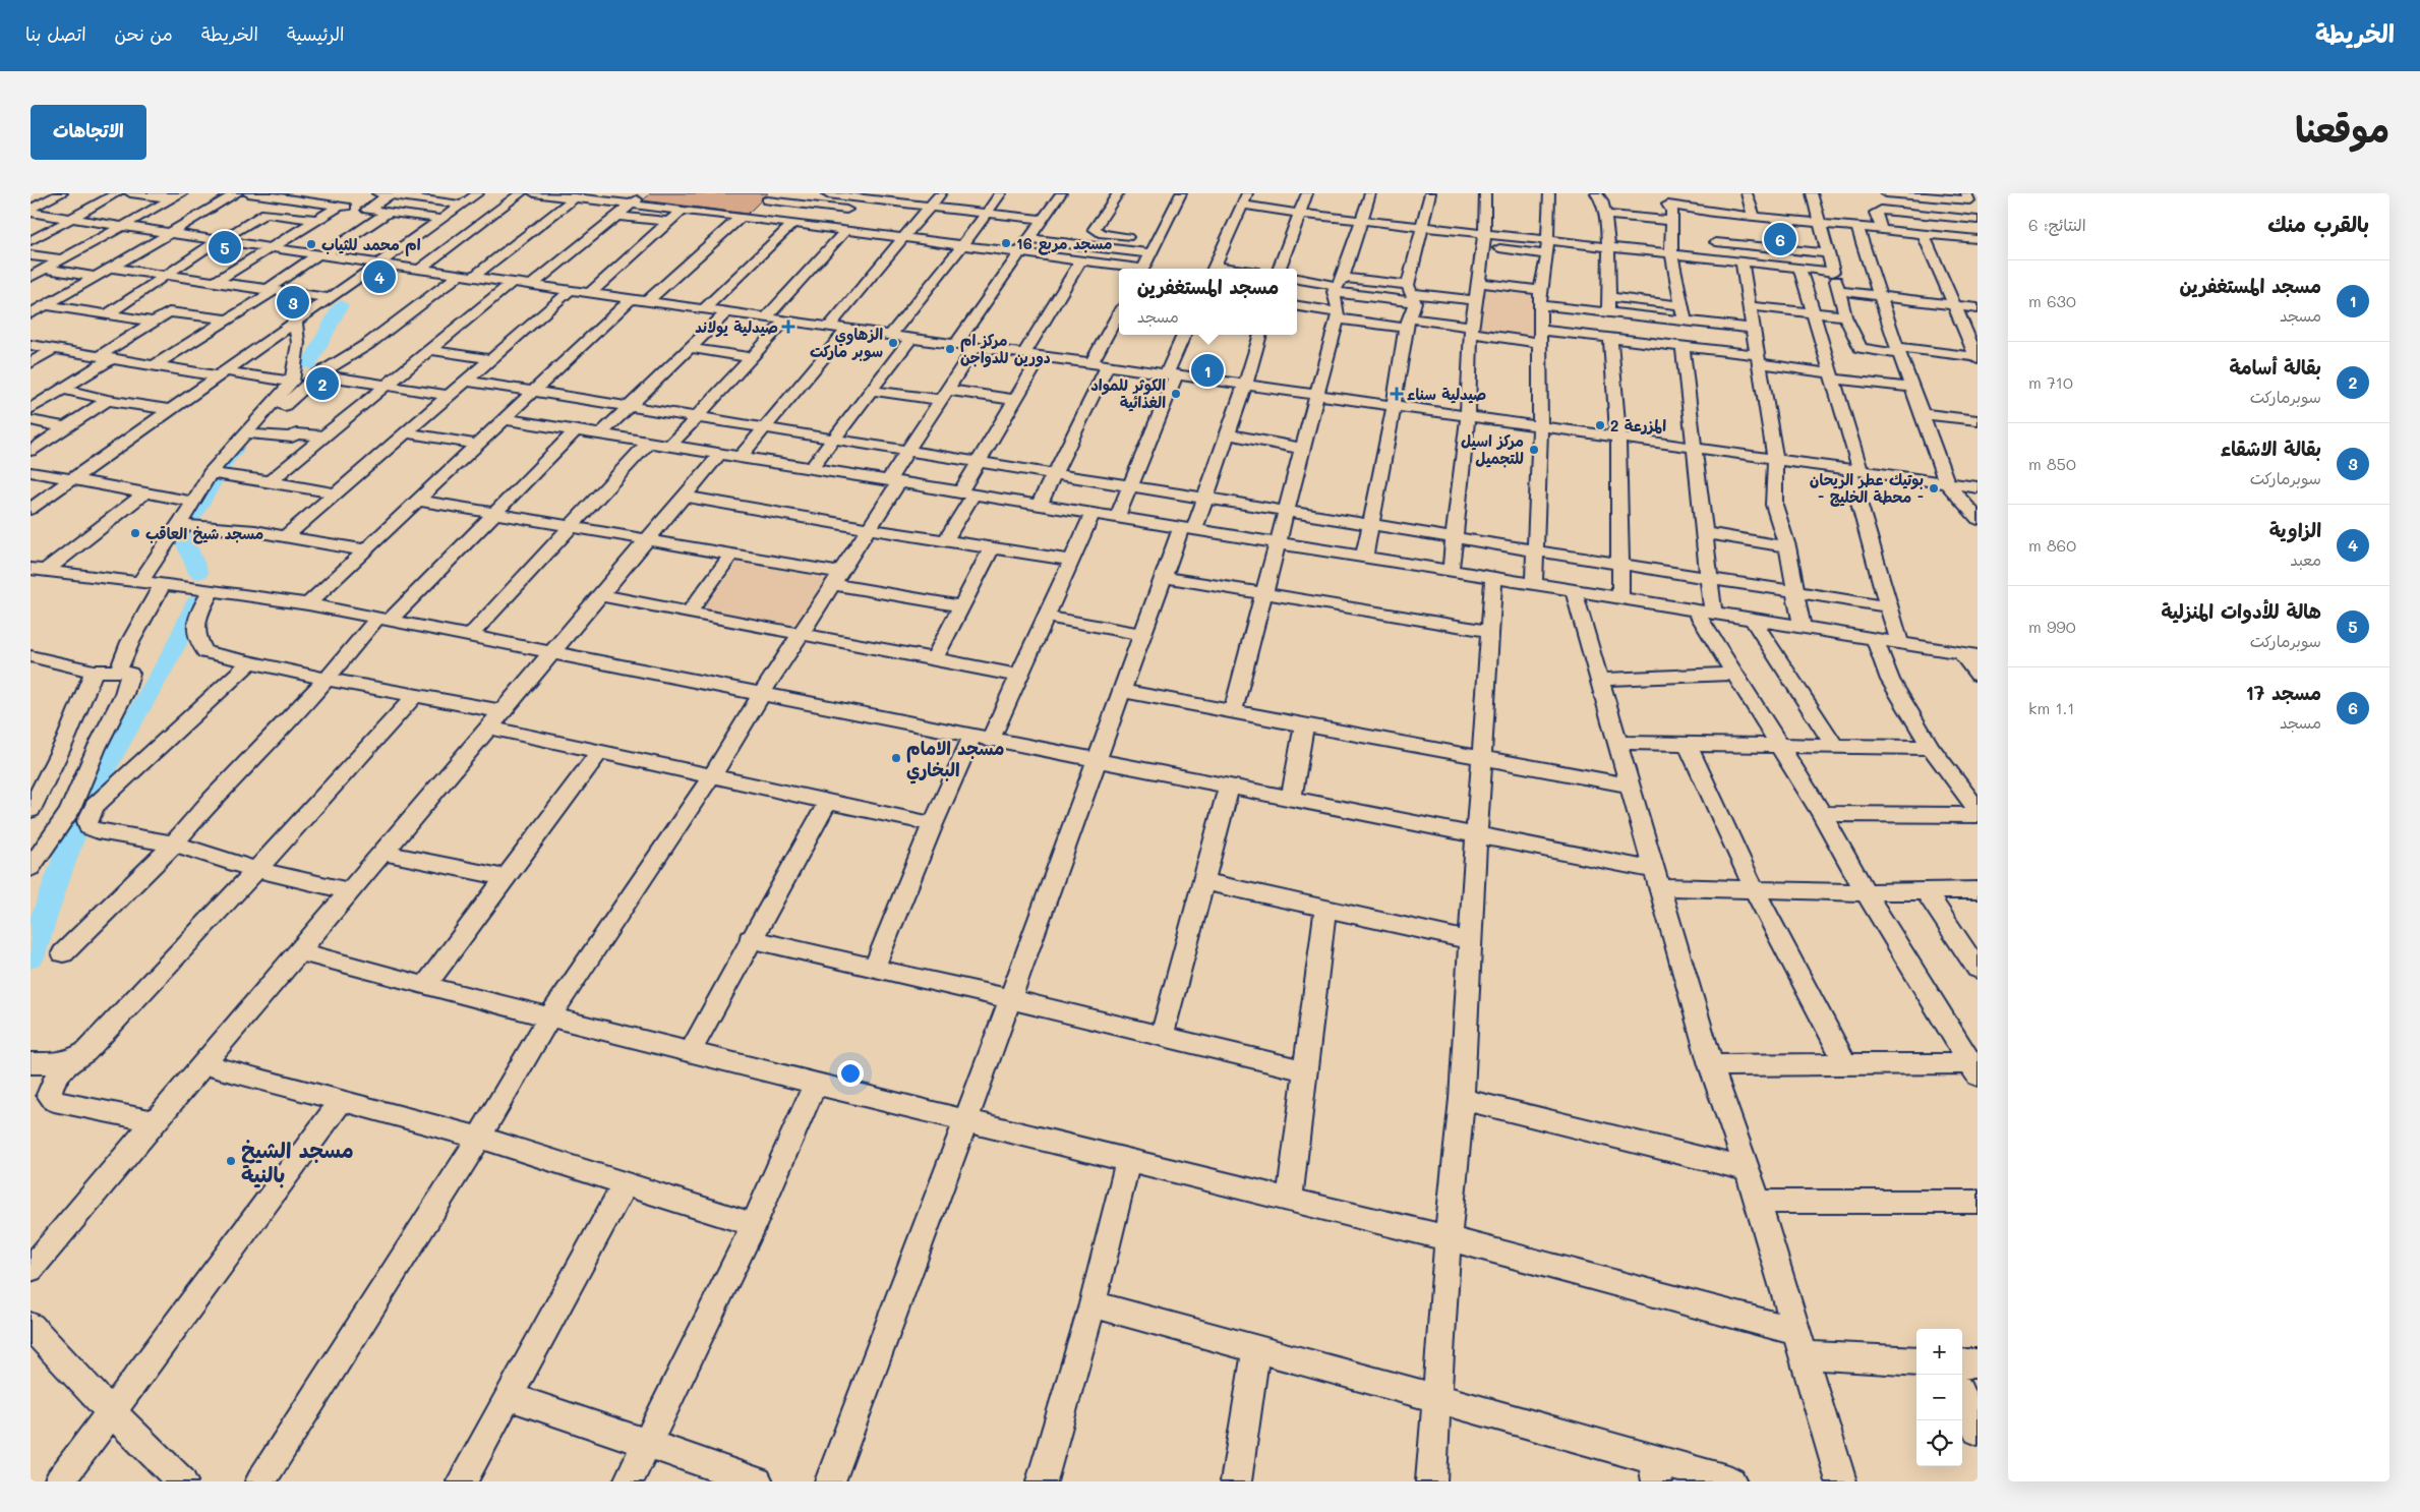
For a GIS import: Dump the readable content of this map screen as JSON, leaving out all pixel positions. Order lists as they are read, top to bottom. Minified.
{"places":{"other":["مسجد مربع 16","ام محمد للثياب","الزهاوي سوبر ماركت","مركز ام دورين للدواجن","الكوثر للمواد الغذائية","المزرعة 2","مركز اسيل للتجميل","بوتيك عطر الريحان - محطة الخليج -","مسجد شيخ العاقب","مسجد الامام البخاري","مسجد الشيخ بالنية"],"health":["صيدلية يولاند","صيدلية سناء"]},"page":{"header":"الخريطة","nav":["الرئيسية","الخريطة","من نحن","اتصل بنا"],"title":"موقعنا","buttons":"الاتجاهات","heading":["بالقرب منك","النتائج: 6"],"pins":["6","5","4","3","1","2"],"list":[{"mark":"1","name":"مسجد المستغفرين","note":"مسجد","value":"630 m"},{"mark":"2","name":"بقالة أسامة","note":"سوبرماركت","value":"710 m"},{"mark":"3","name":"بقالة الاشقاء","note":"سوبرماركت","value":"850 m"},{"mark":"4","name":"الزاوية","note":"معبد","value":"860 m"},{"mark":"5","name":"هالة للأدوات المنزلية","note":"سوبرماركت","value":"990 m"},{"mark":"6","name":"مسجد 17","note":"مسجد","value":"1.1 km"}],"popup":["مسجد المستغفرين","مسجد"],"map_buttons":["+","−"]}}
